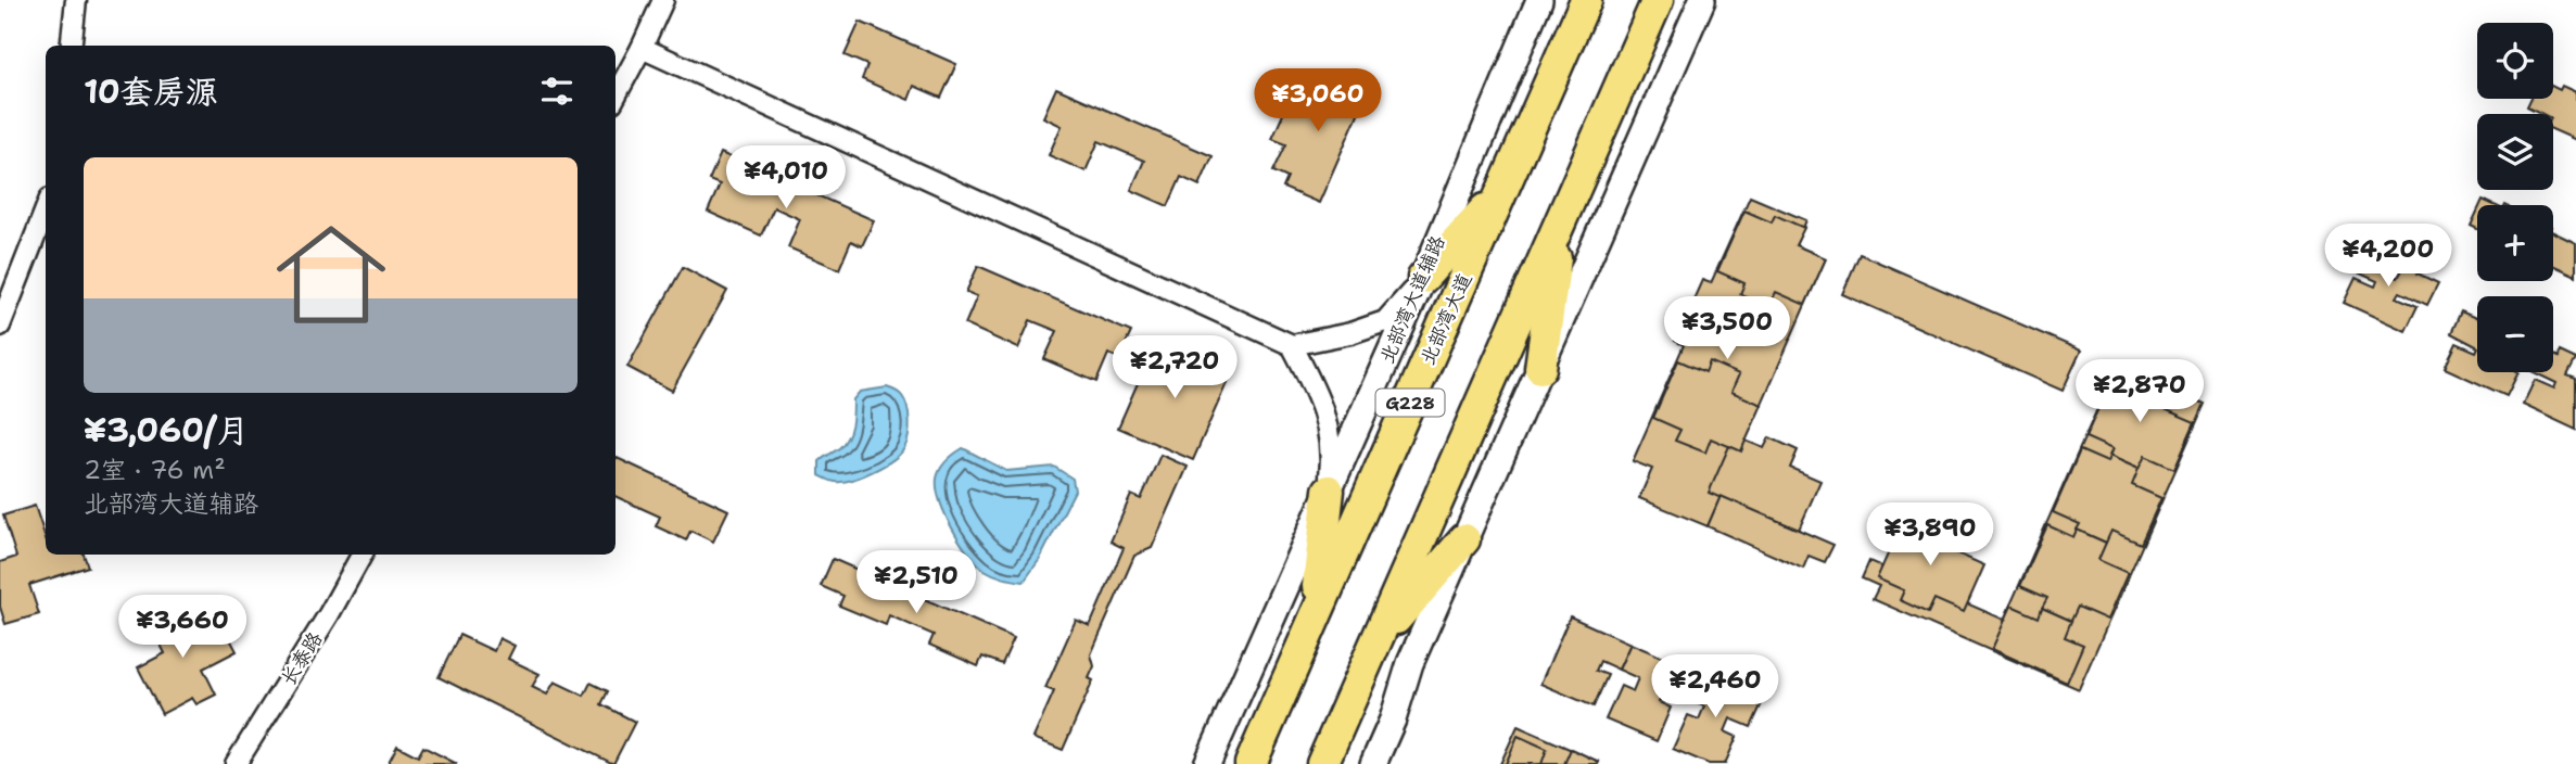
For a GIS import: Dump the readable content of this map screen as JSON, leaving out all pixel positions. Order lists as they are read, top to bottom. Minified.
{"streets":{"highway":["北部湾大道","G228"],"main road":["北部湾大道辅路"],"street":["长泰路"]},"page":{"map_buttons":["+","−"],"heading":"10套房源","price":["¥3,060","¥4,010","¥4,200","¥3,500","¥2,720","¥2,870","¥3,890","¥2,510","¥3,660","¥2,460"],"list":[{"name":"¥3,060/月","note":"2室 · 76 m² · 北部湾大道辅路"}]}}
